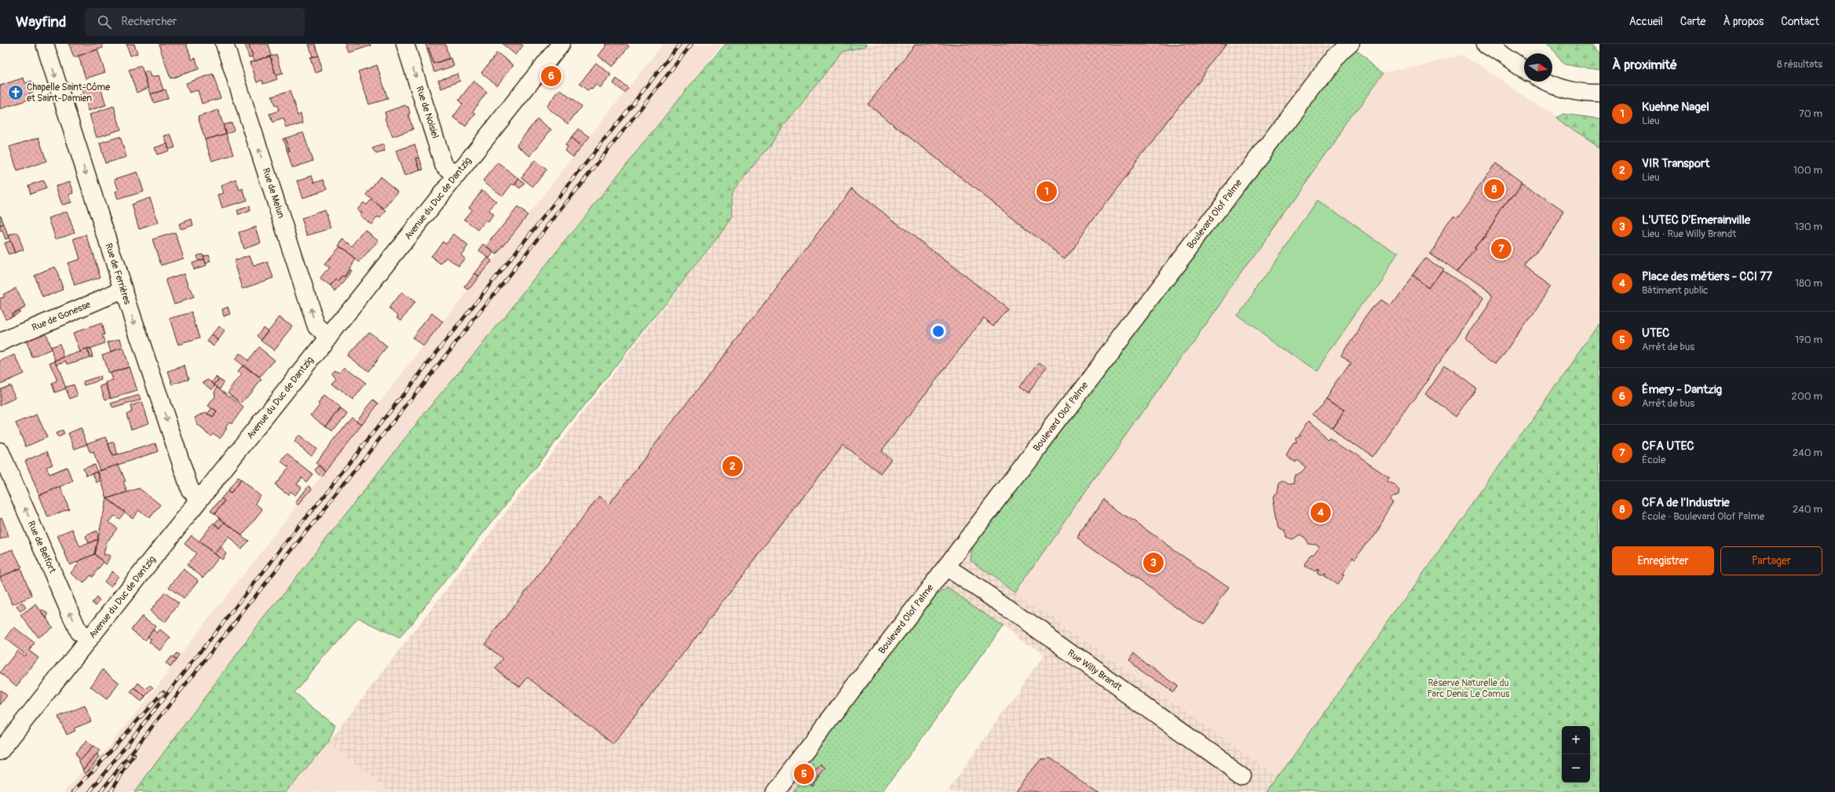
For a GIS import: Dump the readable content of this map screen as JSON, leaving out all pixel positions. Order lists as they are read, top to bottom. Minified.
{"streets":{"street":["Rue de Noisiel","Rue de Melun","Avenue du Duc de Dantzig","Boulevard Olof Palme","Rue de Ferrières","Rue de Gonesse","Rue de Belfort","Rue Willy Brandt"]},"crossings":[["Rue de Noisiel","Avenue du Duc de Dantzig"],["Rue de Melun","Avenue du Duc de Dantzig"],["Avenue du Duc de Dantzig","Rue de Ferrières"],["Avenue du Duc de Dantzig","Rue de Belfort"],["Boulevard Olof Palme","Rue Willy Brandt"],["Rue de Ferrières","Rue de Gonesse"]],"one_way":["Rue de Noisiel","Rue de Melun","Rue de Ferrières","Rue de Belfort"],"parks":["Réserve Naturelle du Parc Denis Le Camus"],"places":{"church":["Chapelle Saint-Côme et Saint-Damien"]},"north":"right","page":{"header":"Wayfind","search":"Rechercher","nav":["Accueil","Carte","À propos","Contact"],"heading":["À proximité","8 résultats"],"pins":["6","8","1","7","2","4","3","5"],"list":[{"mark":"1","name":"Kuehne Nagel","note":"Lieu","value":"70 m"},{"mark":"2","name":"VIR Transport","note":"Lieu","value":"100 m"},{"mark":"3","name":"L'UTEC D'Emerainville","note":"Lieu · Rue Willy Brandt","value":"130 m"},{"mark":"4","name":"Place des métiers - CCI 77","note":"Bâtiment public","value":"180 m"},{"mark":"5","name":"UTEC","note":"Arrêt de bus","value":"190 m"},{"mark":"6","name":"Émery - Dantzig","note":"Arrêt de bus","value":"200 m"},{"mark":"7","name":"CFA UTEC","note":"École","value":"240 m"},{"mark":"8","name":"CFA de l'Industrie","note":"École · Boulevard Olof Palme","value":"240 m"}],"buttons":["Enregistrer","Partager"],"map_buttons":["+","−"]}}
